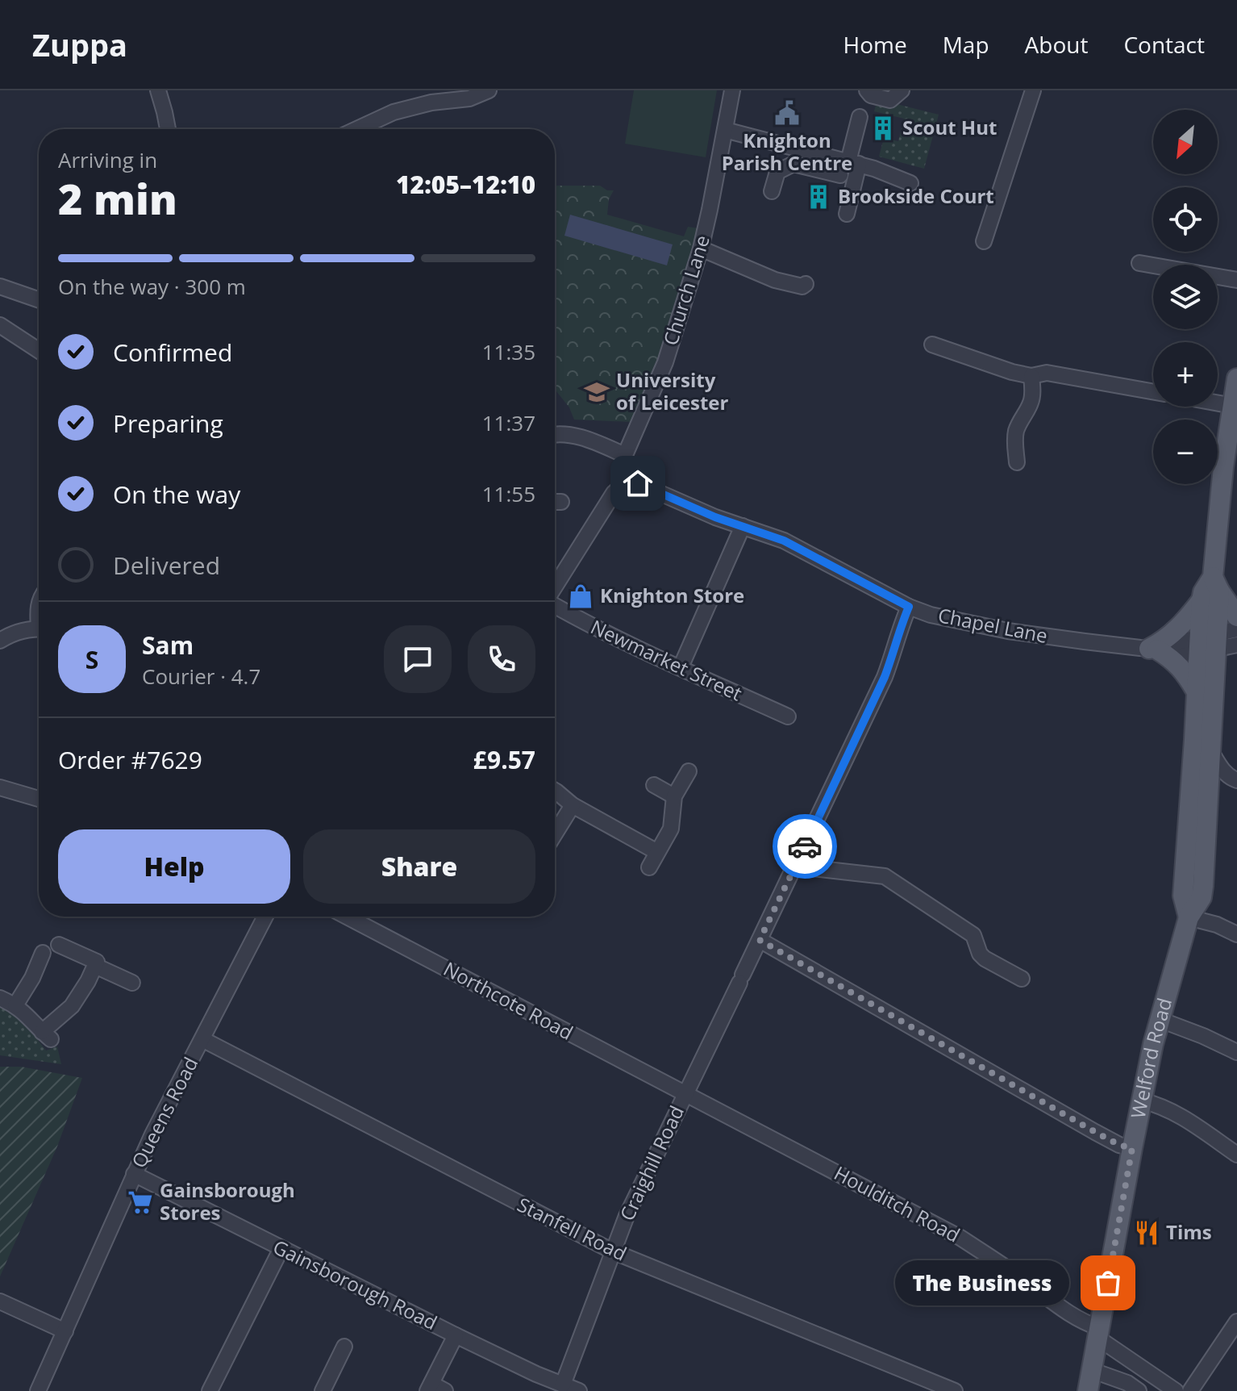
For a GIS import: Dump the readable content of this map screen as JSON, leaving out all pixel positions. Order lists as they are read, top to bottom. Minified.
{"streets":{"main road":["Welford Road"],"street":["Church Lane","Chapel Lane","Newmarket Street","Northcote Road","Queens Road","Craighill Road","Houlditch Road","Stanfell Road","Gainsborough Road"]},"crossings":[["Chapel Lane","Welford Road"],["Chapel Lane","Craighill Road"],["Northcote Road","Craighill Road"],["Northcote Road","Houlditch Road"],["Welford Road","Houlditch Road"],["Queens Road","Stanfell Road"],["Queens Road","Gainsborough Road"],["Craighill Road","Houlditch Road"],["Craighill Road","Stanfell Road"],["Craighill Road","Gainsborough Road"]],"places":{"public building":["Knighton Parish Centre"],"building":["Scout Hut","Brookside Court"],"school or university":["University of Leicester"],"shop":["Knighton Store"],"supermarket":["Gainsborough Stores"],"restaurant":["Tims"],"other":["The Business"]},"north":"bottom left","page":{"header":"Zuppa","nav":["Home","Map","About","Contact"],"map_buttons":["+","−"],"heading":["2 min","Arriving in","12:05–12:10"],"panel":["Sam","Courier · 4.7","Order #7629","£9.57"],"bar":"On the way · 300 m","list":[["Confirmed","11:35"],["Preparing","11:37"],["On the way","11:55"],"Delivered"],"round":"S","buttons":["Help","Share"],"bubble":"The Business"}}
